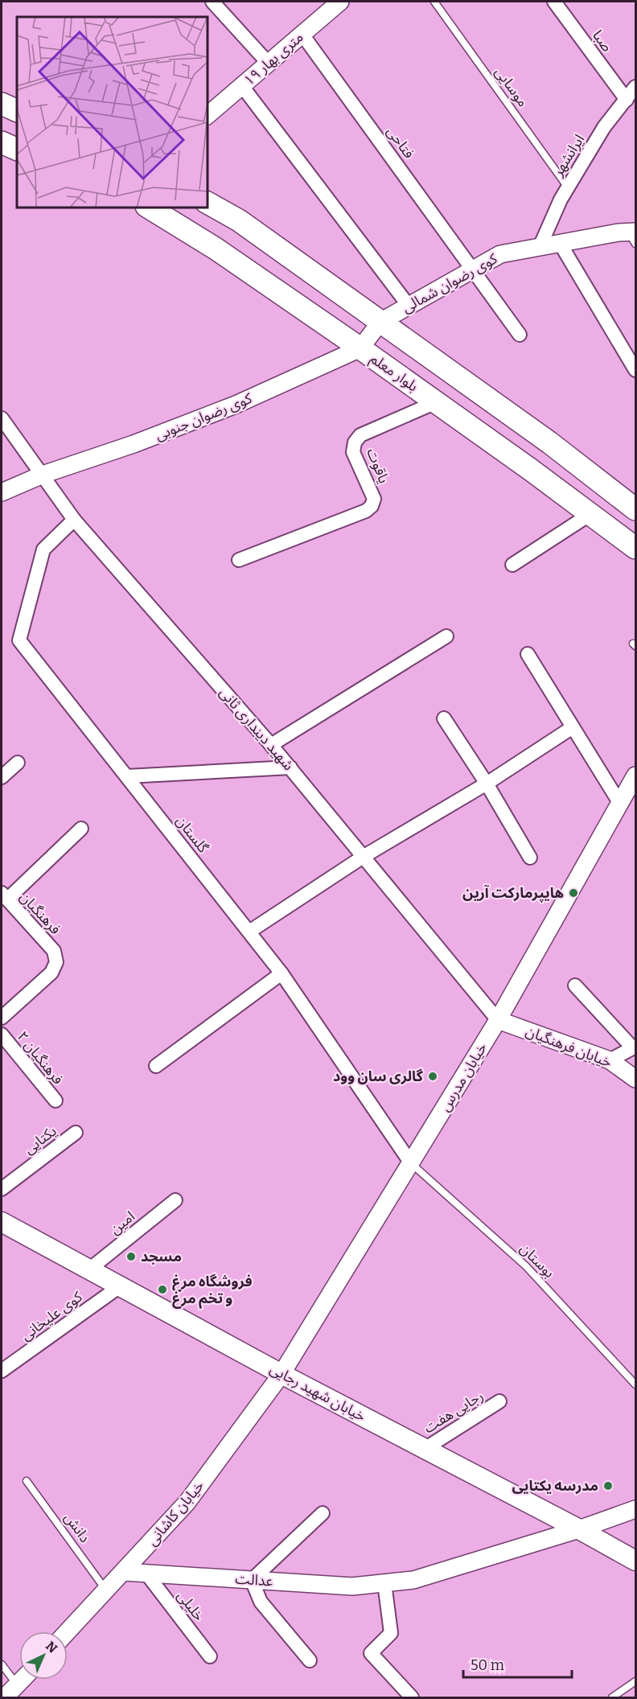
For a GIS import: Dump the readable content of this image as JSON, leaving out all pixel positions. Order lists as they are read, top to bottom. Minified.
{"streets":{"main road":["بلوار معلم","خیابان شهید رجایی"],"street":["صبا","۱۹ متری بهار","فتاحی","ایرانشهر","کوی رضوان شمالی","کوی رضوان جنوبی","یاقوت","شهید دینداری ثانی","گلستان","فرهنگیان","خیابان فرهنگیان","فرهنگیان ۲","خیابان مدرس","یکتایی","امین","کوی علیخانی","رجایی هفت","خیابان کاشانی","عدالت","خلیلی"],"lane":["موسایی","بوستان","دانش"]},"crossings":[["صبا","ایرانشهر"],["۱۹ متری بهار","فتاحی"],["موسایی","ایرانشهر"],["فتاحی","کوی رضوان شمالی"],["ایرانشهر","کوی رضوان شمالی"],["بلوار معلم","کوی رضوان جنوبی"],["بلوار معلم","یاقوت"],["کوی رضوان جنوبی","شهید دینداری ثانی"],["شهید دینداری ثانی","گلستان"],["شهید دینداری ثانی","خیابان فرهنگیان"],["شهید دینداری ثانی","خیابان مدرس"],["گلستان","خیابان مدرس"],["گلستان","بوستان"],["خیابان فرهنگیان","خیابان مدرس"],["خیابان مدرس","بوستان"],["خیابان مدرس","خیابان شهید رجایی"],["خیابان مدرس","خیابان کاشانی"],["امین","خیابان شهید رجایی"],["کوی علیخانی","خیابان شهید رجایی"],["خیابان شهید رجایی","رجایی هفت"],["خیابان شهید رجایی","خیابان کاشانی"],["خیابان شهید رجایی","عدالت"],["خیابان کاشانی","دانش"],["خیابان کاشانی","عدالت"],["عدالت","خلیلی"]],"places":["هایپرمارکت آرین","گالری سان وود","مسجد","فروشگاه مرغ و تخم مرغ","مدرسه یکتایی"],"scale_bar":"50 m","north":"top right"}
